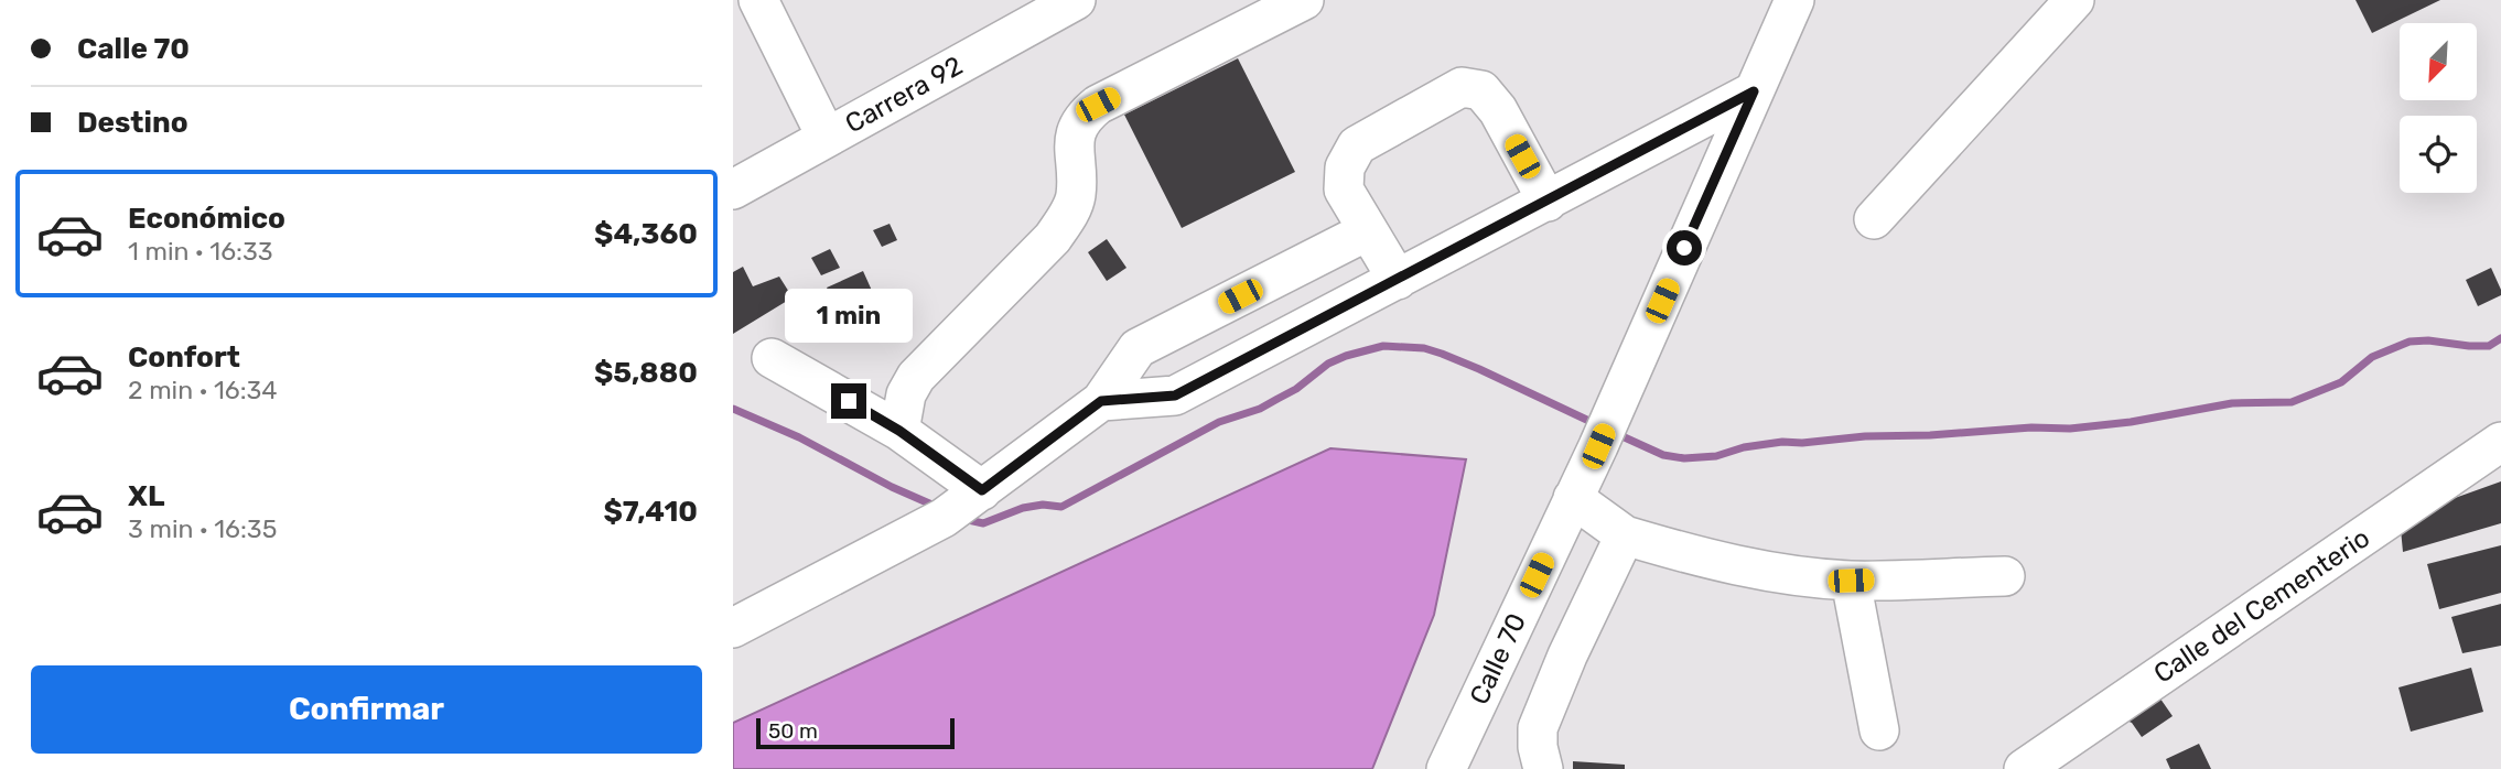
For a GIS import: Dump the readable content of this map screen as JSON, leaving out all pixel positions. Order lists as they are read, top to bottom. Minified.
{"streets":{"street":["Carrera 92","Calle del Cementerio","Calle 70"]},"scale_bar":"50 m","north":"bottom left","page":{"banner":["Calle 70","Destino"],"list":[{"name":"Económico","note":"1 min · 16:33","value":"$4,360"},{"name":"Confort","note":"2 min · 16:34","value":"$5,880"},{"name":"XL","note":"3 min · 16:35","value":"$7,410"}],"bubble":"1 min","buttons":"Confirmar","scale":"50 m"}}
